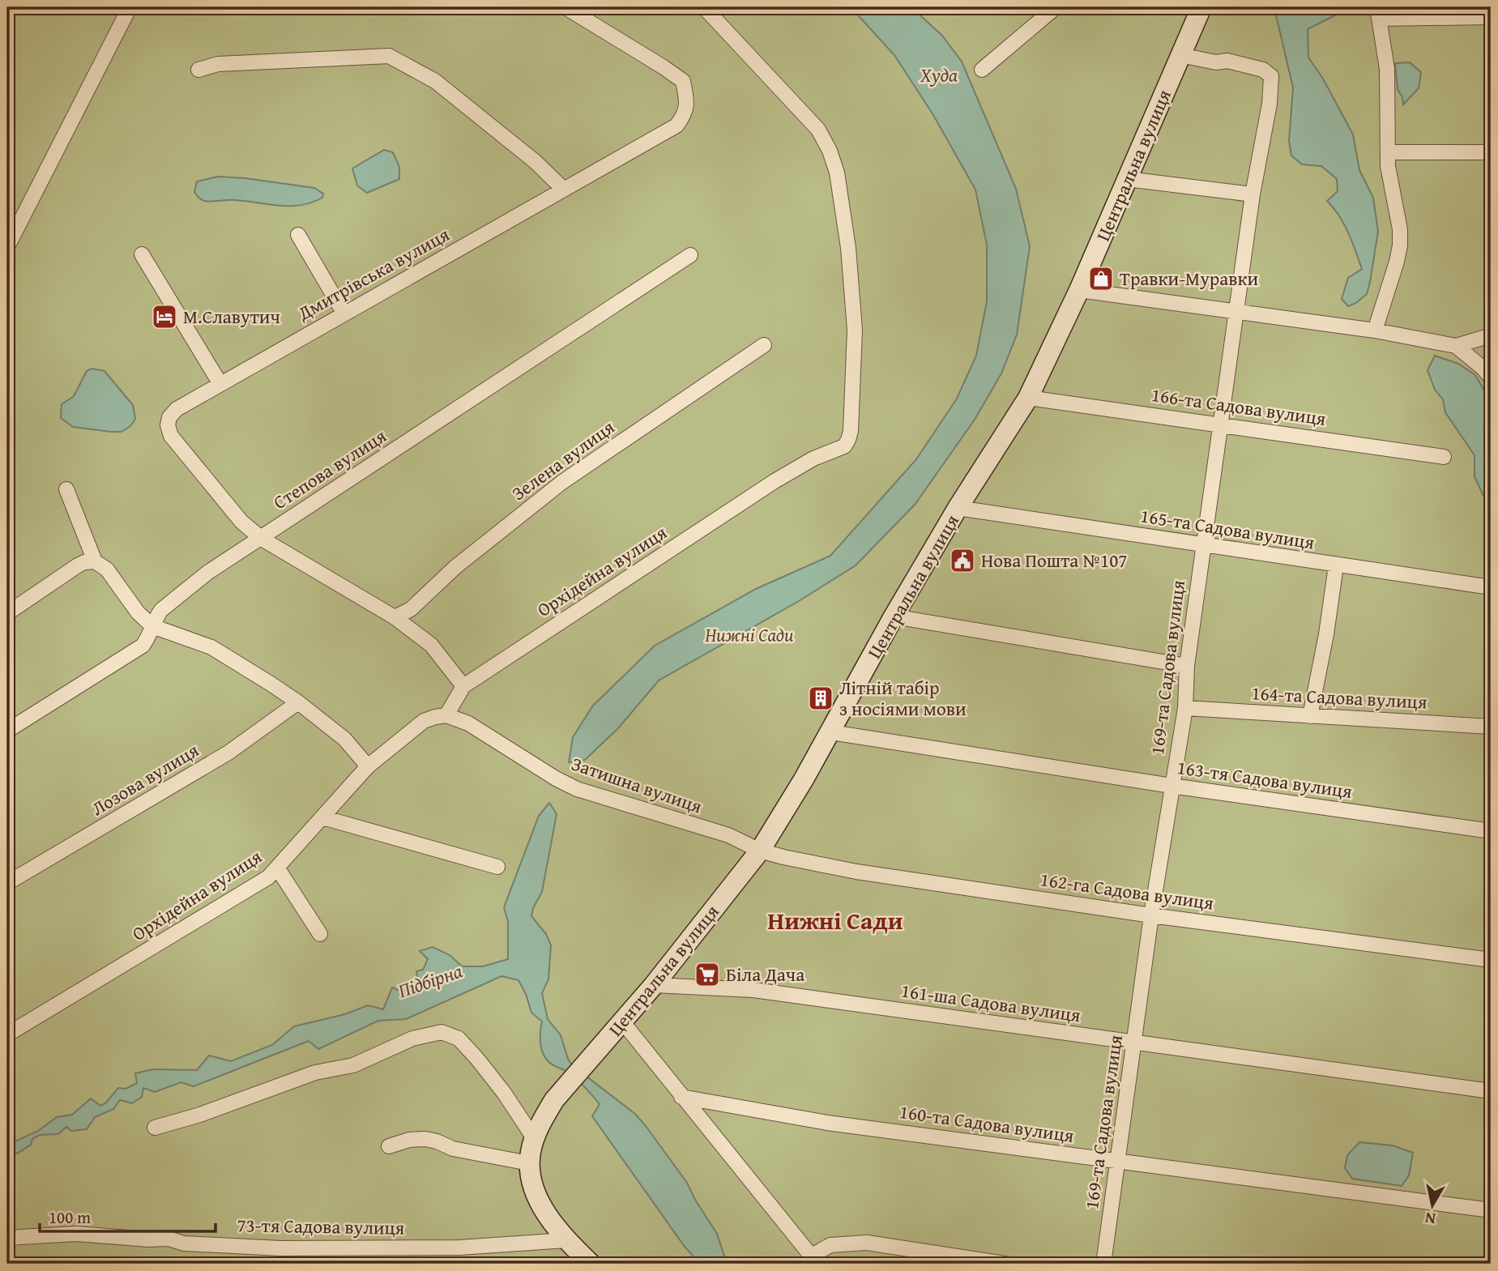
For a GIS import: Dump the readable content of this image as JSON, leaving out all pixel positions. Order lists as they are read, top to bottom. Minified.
{"streets":{"street":["Центральна вулиця","Дмитрівська вулиця","166-та Садова вулиця","Зелена вулиця","Степова вулиця","165-та Садова вулиця","Орхідейна вулиця","169-та Садова вулиця","164-та Садова вулиця","Лозова вулиця","163-тя Садова вулиця","Затишна вулиця","162-га Садова вулиця","161-ша Садова вулиця","160-та Садова вулиця","73-тя Садова вулиця"]},"crossings":[["Центральна вулиця","166-та Садова вулиця"],["Центральна вулиця","165-та Садова вулиця"],["Центральна вулиця","169-та Садова вулиця"],["Центральна вулиця","163-тя Садова вулиця"],["Центральна вулиця","Затишна вулиця"],["Центральна вулиця","162-га Садова вулиця"],["Центральна вулиця","161-ша Садова вулиця"],["Центральна вулиця","73-тя Садова вулиця"],["Дмитрівська вулиця","Зелена вулиця"],["Дмитрівська вулиця","Степова вулиця"],["Дмитрівська вулиця","Орхідейна вулиця"],["166-та Садова вулиця","169-та Садова вулиця"],["165-та Садова вулиця","169-та Садова вулиця"],["Орхідейна вулиця","Затишна вулиця"],["169-та Садова вулиця","164-та Садова вулиця"],["169-та Садова вулиця","163-тя Садова вулиця"],["169-та Садова вулиця","162-га Садова вулиця"],["169-та Садова вулиця","161-ша Садова вулиця"],["169-та Садова вулиця","160-та Садова вулиця"],["Затишна вулиця","162-га Садова вулиця"]],"districts":["Нижні Сади"],"water":["Худа","Підбірна"],"parks":["Нижні Сади"],"places":{"shop":["Травки-Муравки"],"hotel":["М.Славутич"],"public building":["Нова Пошта №107"],"building":["Літній табір з носіями мови"],"supermarket":["Біла Дача"]},"scale_bar":"100 m","north":"bottom"}
